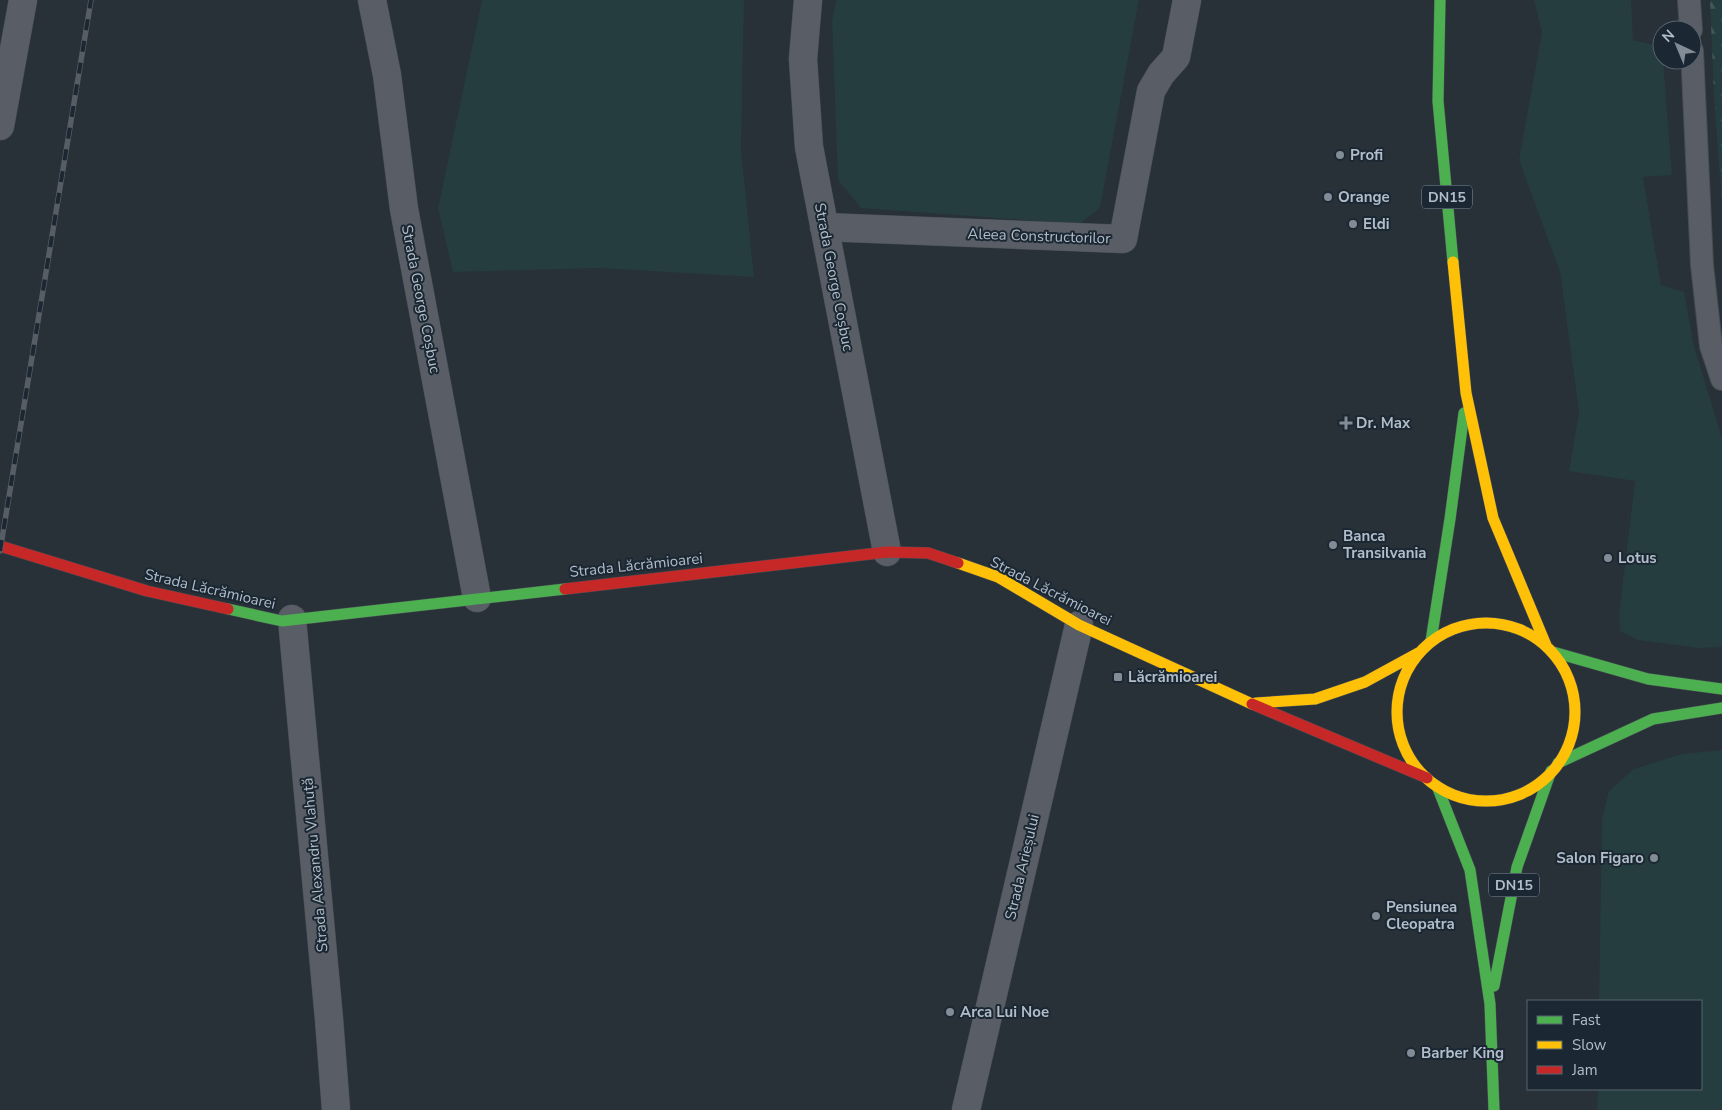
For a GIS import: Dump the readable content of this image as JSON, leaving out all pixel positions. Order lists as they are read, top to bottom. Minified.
{"streets":{"main road":["DN15","Strada Lăcrămioarei"],"street":["Aleea Constructorilor","Strada George Coșbuc","Strada Alexandru Vlahuță","Strada Arieșului"]},"crossings":[["DN15","Strada Lăcrămioarei"],["Aleea Constructorilor","Strada George Coșbuc"],["Strada George Coșbuc","Strada Lăcrămioarei"],["Strada Lăcrămioarei","Strada Alexandru Vlahuță"],["Strada Lăcrămioarei","Strada Arieșului"]],"places":{"other":["Profi","Orange","Eldi","Banca Transilvania","Lotus","Salon Figaro","Pensiunea Cleopatra","Arca Lui Noe","Barber King"],"health":["Dr. Max"],"transit":["Lăcrămioarei"]},"legend":["Fast","Slow","Jam"],"north":"top left"}
